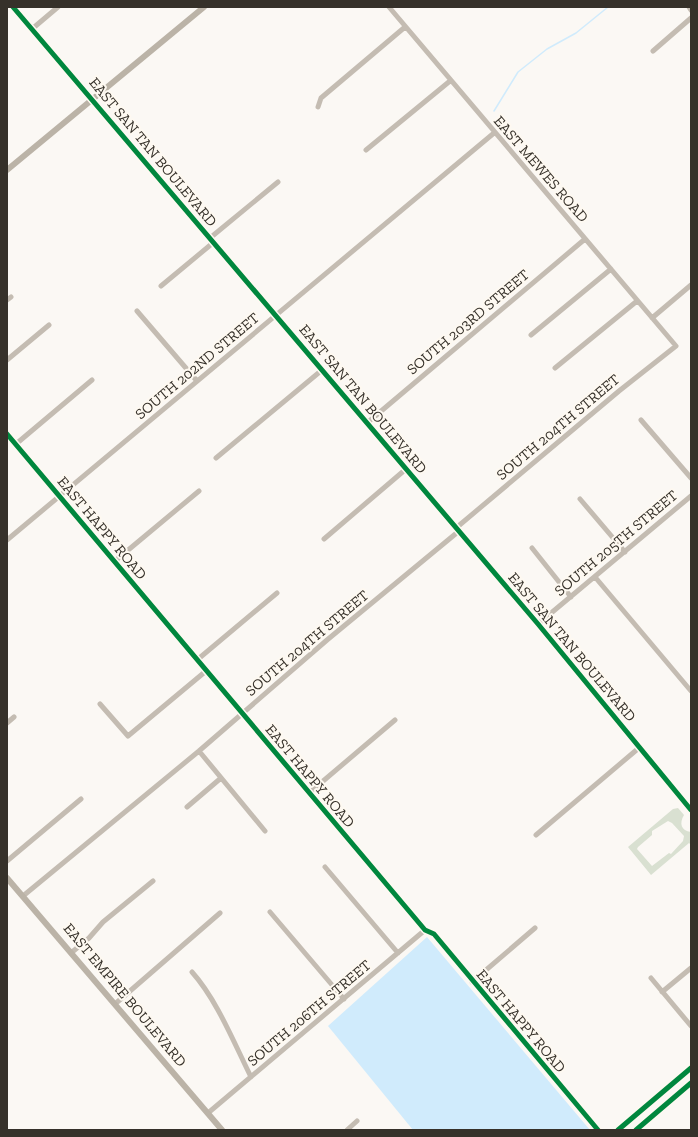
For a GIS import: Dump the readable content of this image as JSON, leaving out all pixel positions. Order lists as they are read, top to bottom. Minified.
{"streets":{"main road":["EAST EMPIRE BOULEVARD"],"street":["EAST SAN TAN BOULEVARD","EAST MEWES ROAD","SOUTH 203RD STREET","SOUTH 202ND STREET","SOUTH 204TH STREET","EAST HAPPY ROAD","SOUTH 205TH STREET","SOUTH 206TH STREET"]},"crossings":[["EAST SAN TAN BOULEVARD","SOUTH 203RD STREET"],["EAST SAN TAN BOULEVARD","SOUTH 202ND STREET"],["EAST SAN TAN BOULEVARD","SOUTH 204TH STREET"],["EAST SAN TAN BOULEVARD","SOUTH 205TH STREET"],["EAST MEWES ROAD","SOUTH 203RD STREET"],["EAST MEWES ROAD","SOUTH 202ND STREET"],["EAST MEWES ROAD","SOUTH 204TH STREET"],["SOUTH 202ND STREET","EAST HAPPY ROAD"],["SOUTH 204TH STREET","EAST HAPPY ROAD"],["SOUTH 204TH STREET","EAST EMPIRE BOULEVARD"],["EAST HAPPY ROAD","SOUTH 206TH STREET"],["EAST EMPIRE BOULEVARD","SOUTH 206TH STREET"]]}
